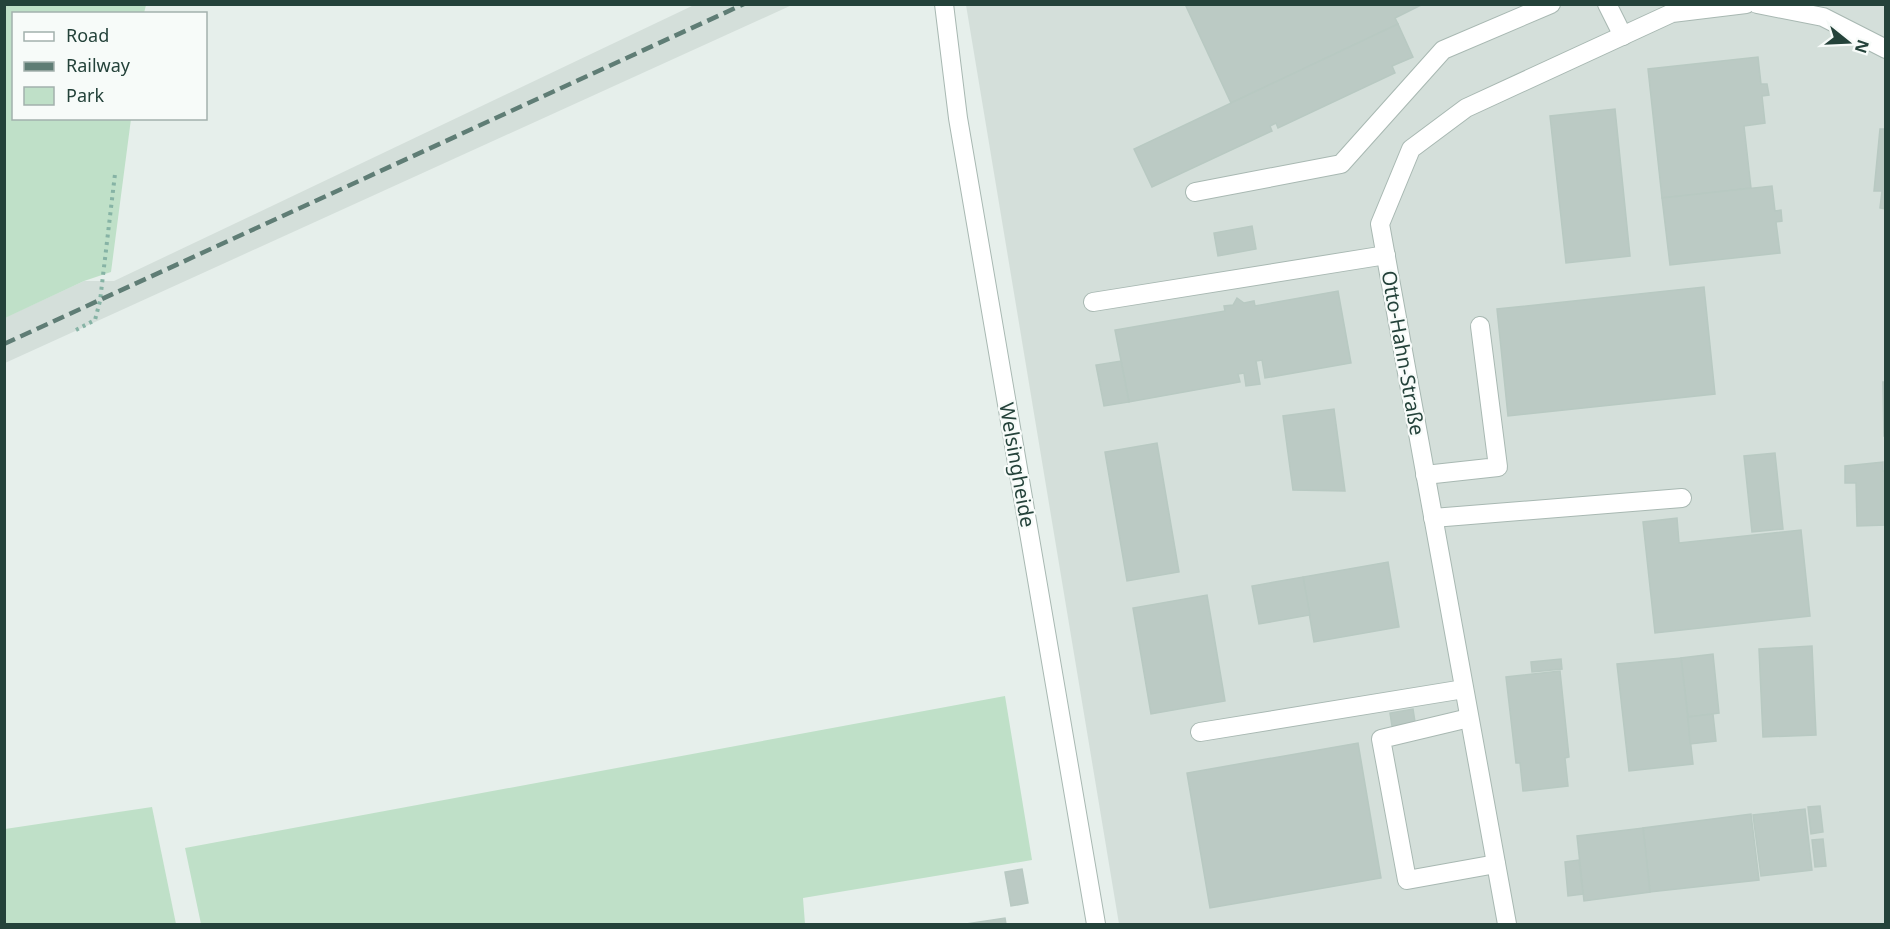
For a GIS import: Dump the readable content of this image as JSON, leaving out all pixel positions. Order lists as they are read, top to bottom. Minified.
{"streets":{"street":["Otto-Hahn-Straße","Welsingheide"]},"legend":["Road","Railway","Park"],"north":"right"}
